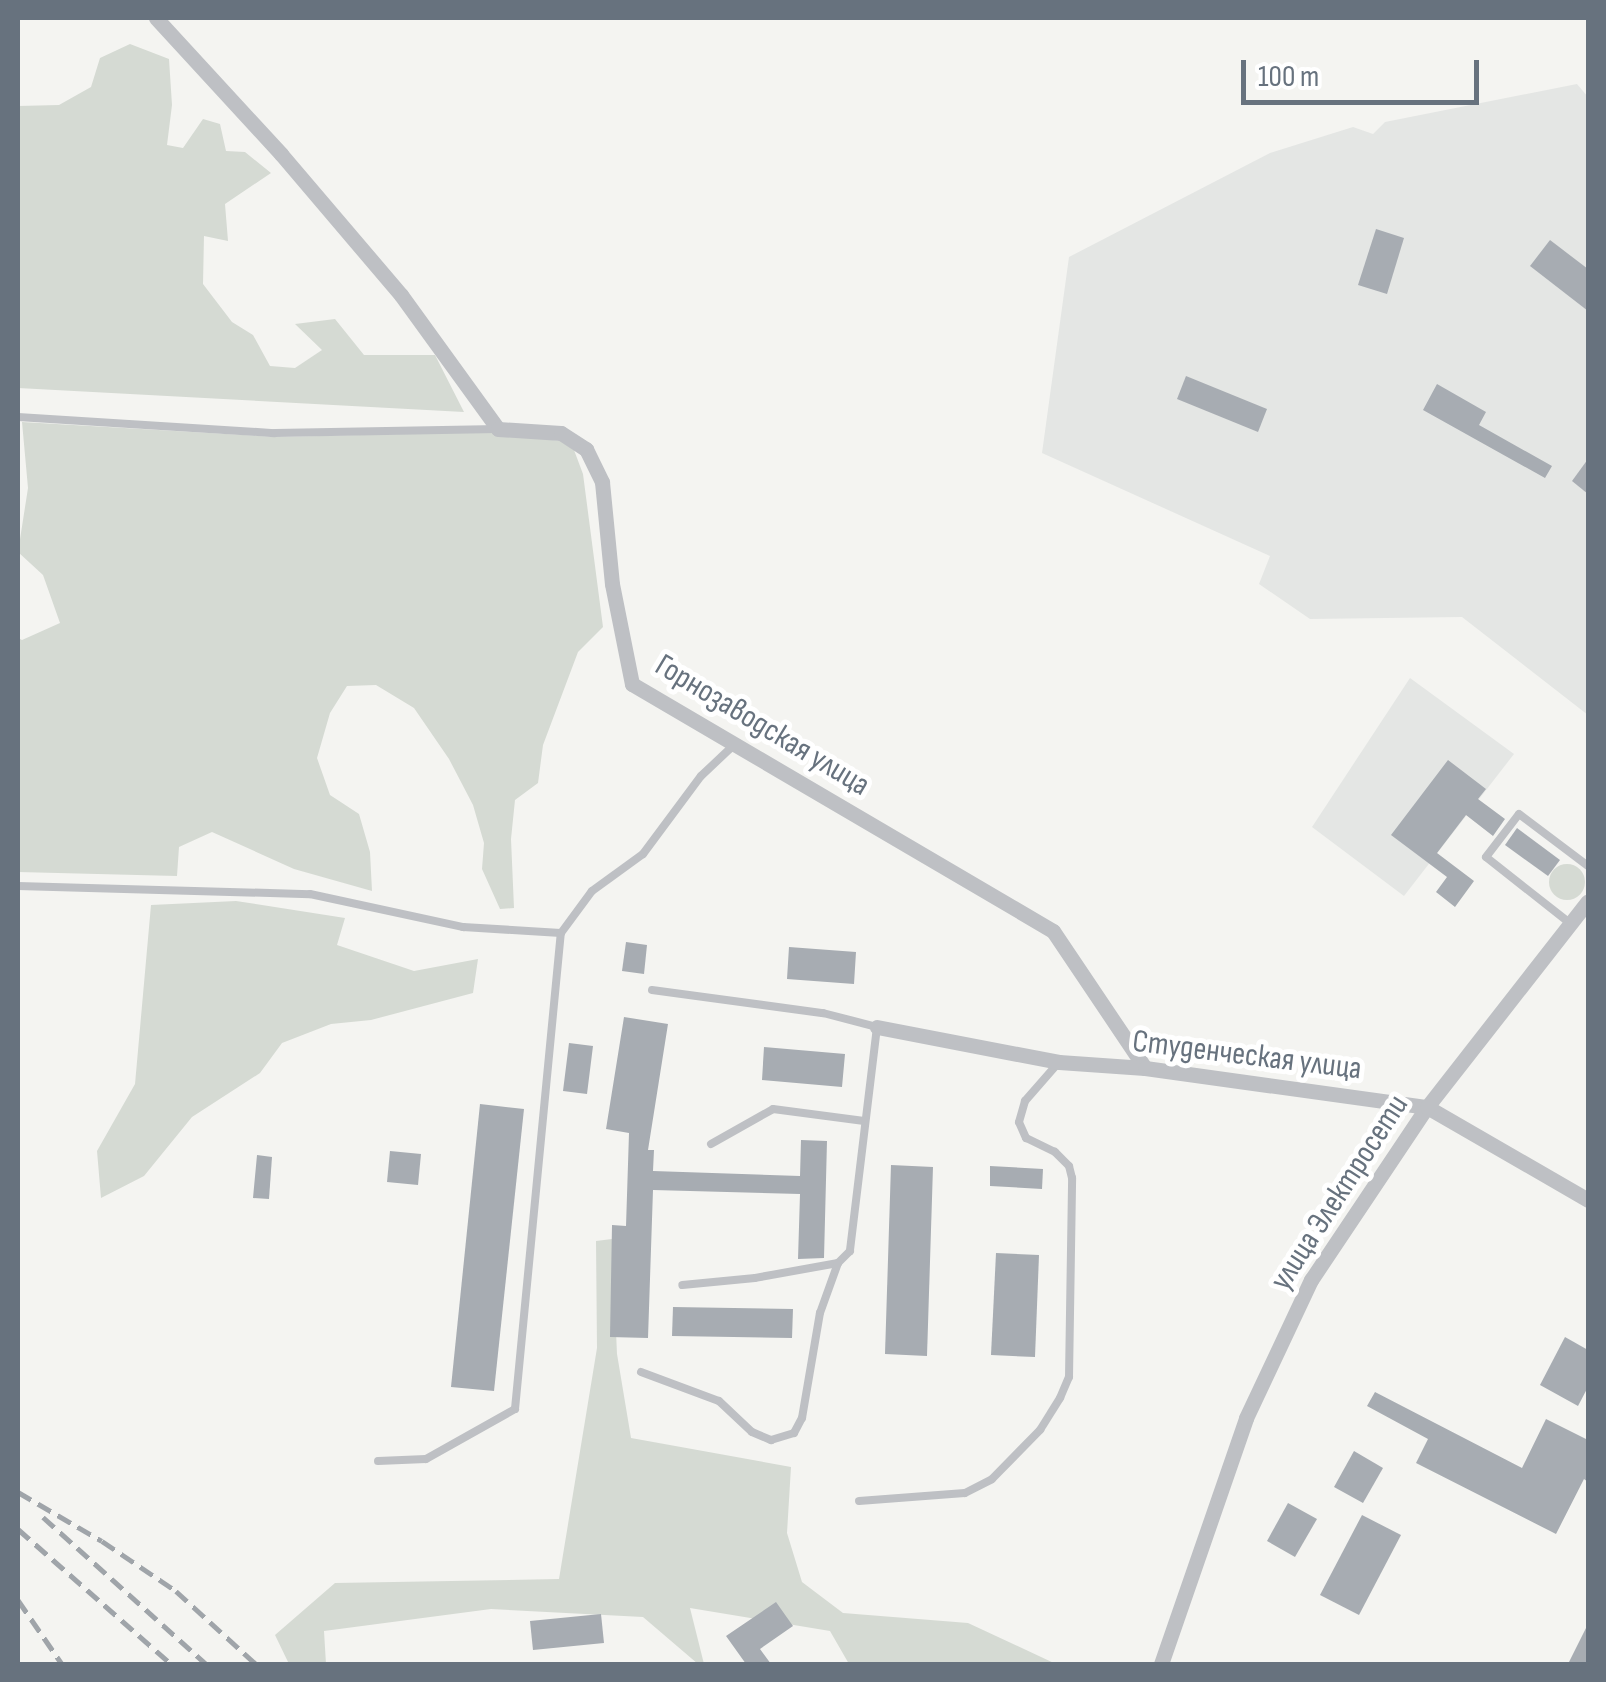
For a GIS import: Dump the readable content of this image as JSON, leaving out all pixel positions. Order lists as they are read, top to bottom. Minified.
{"streets":{"street":["Горнозаводская улица","Студенческая улица","улица Электросети"]},"crossings":[["Горнозаводская улица","Студенческая улица"],["Студенческая улица","улица Электросети"]],"scale_bar":"100 m"}
